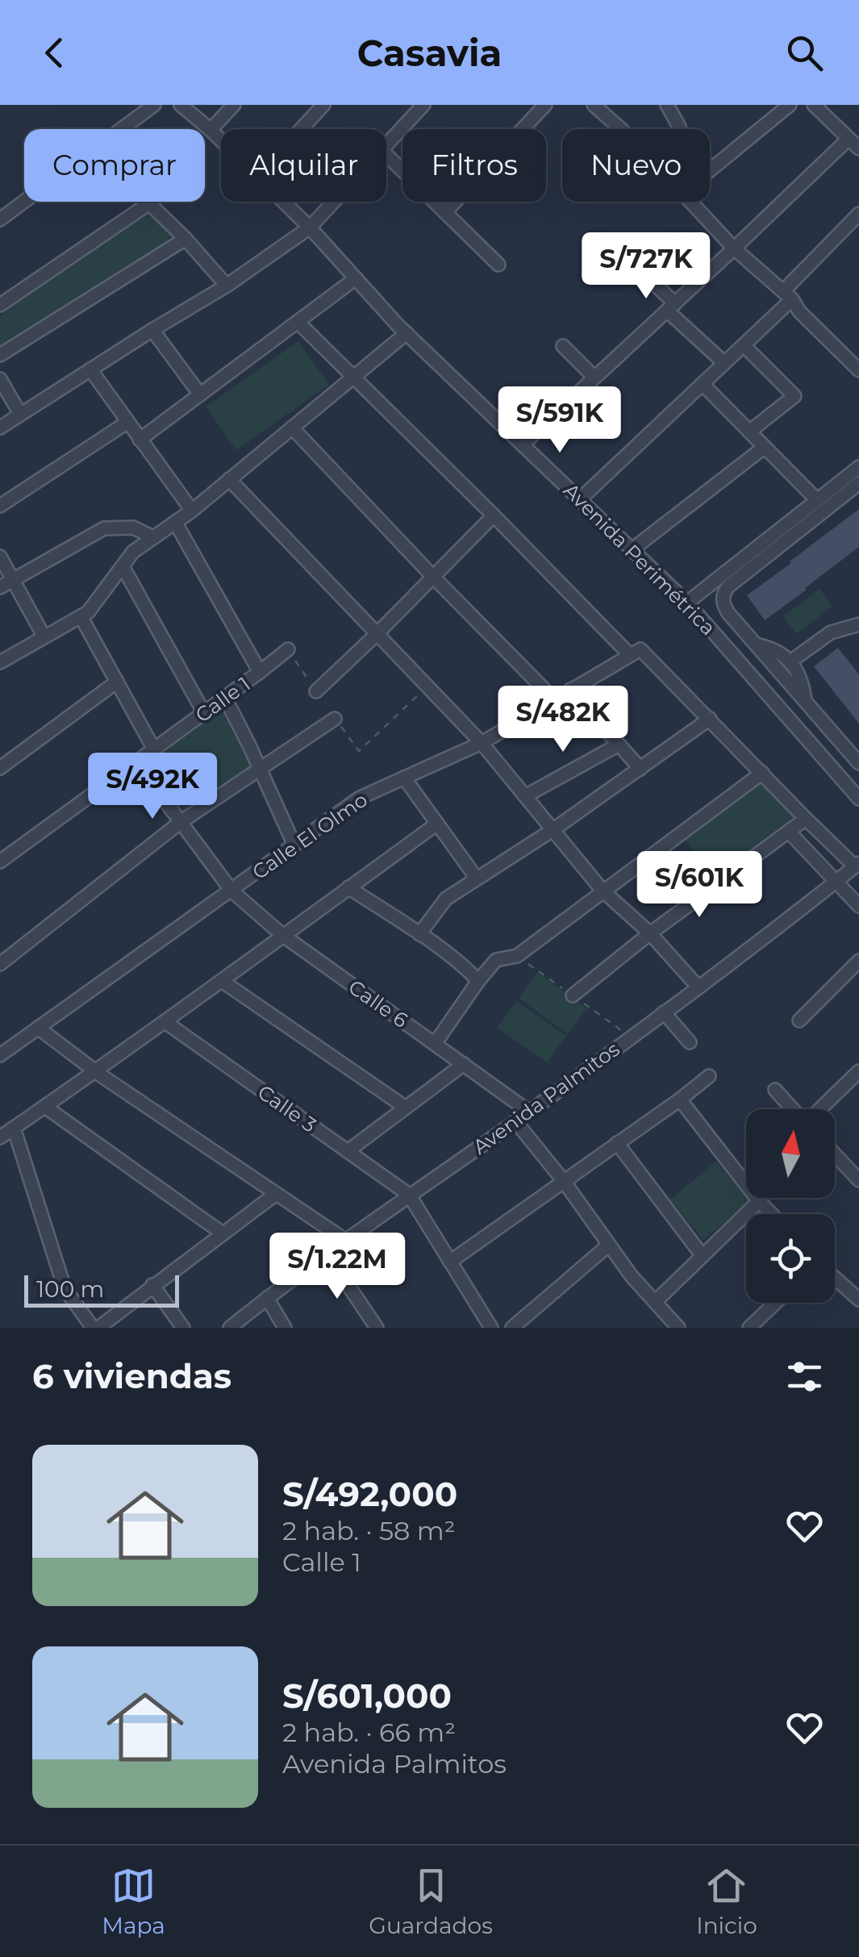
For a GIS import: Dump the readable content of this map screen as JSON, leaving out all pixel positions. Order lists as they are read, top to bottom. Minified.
{"streets":{"street":["Avenida Perimétrica","Calle 1","Calle El Olmo","Calle 6","Avenida Palmitos","Calle 3"]},"crossings":[["Calle 1","Calle 6"],["Calle El Olmo","Calle 6"],["Calle 6","Avenida Palmitos"],["Avenida Palmitos","Calle 3"]],"scale_bar":"100 m","north":"top","page":{"header":"Casavia","chip":["Comprar","Alquilar","Filtros","Nuevo"],"price":["S/727K","S/591K","S/482K","S/492K","S/601K","S/1.22M"],"scale":"100 m","heading":"6 viviendas","list":[{"name":"S/492,000","note":"2 hab. · 58 m² · Calle 1"},{"name":"S/601,000","note":"2 hab. · 66 m² · Avenida Palmitos"}],"tabs":["Mapa","Guardados","Inicio"]}}
